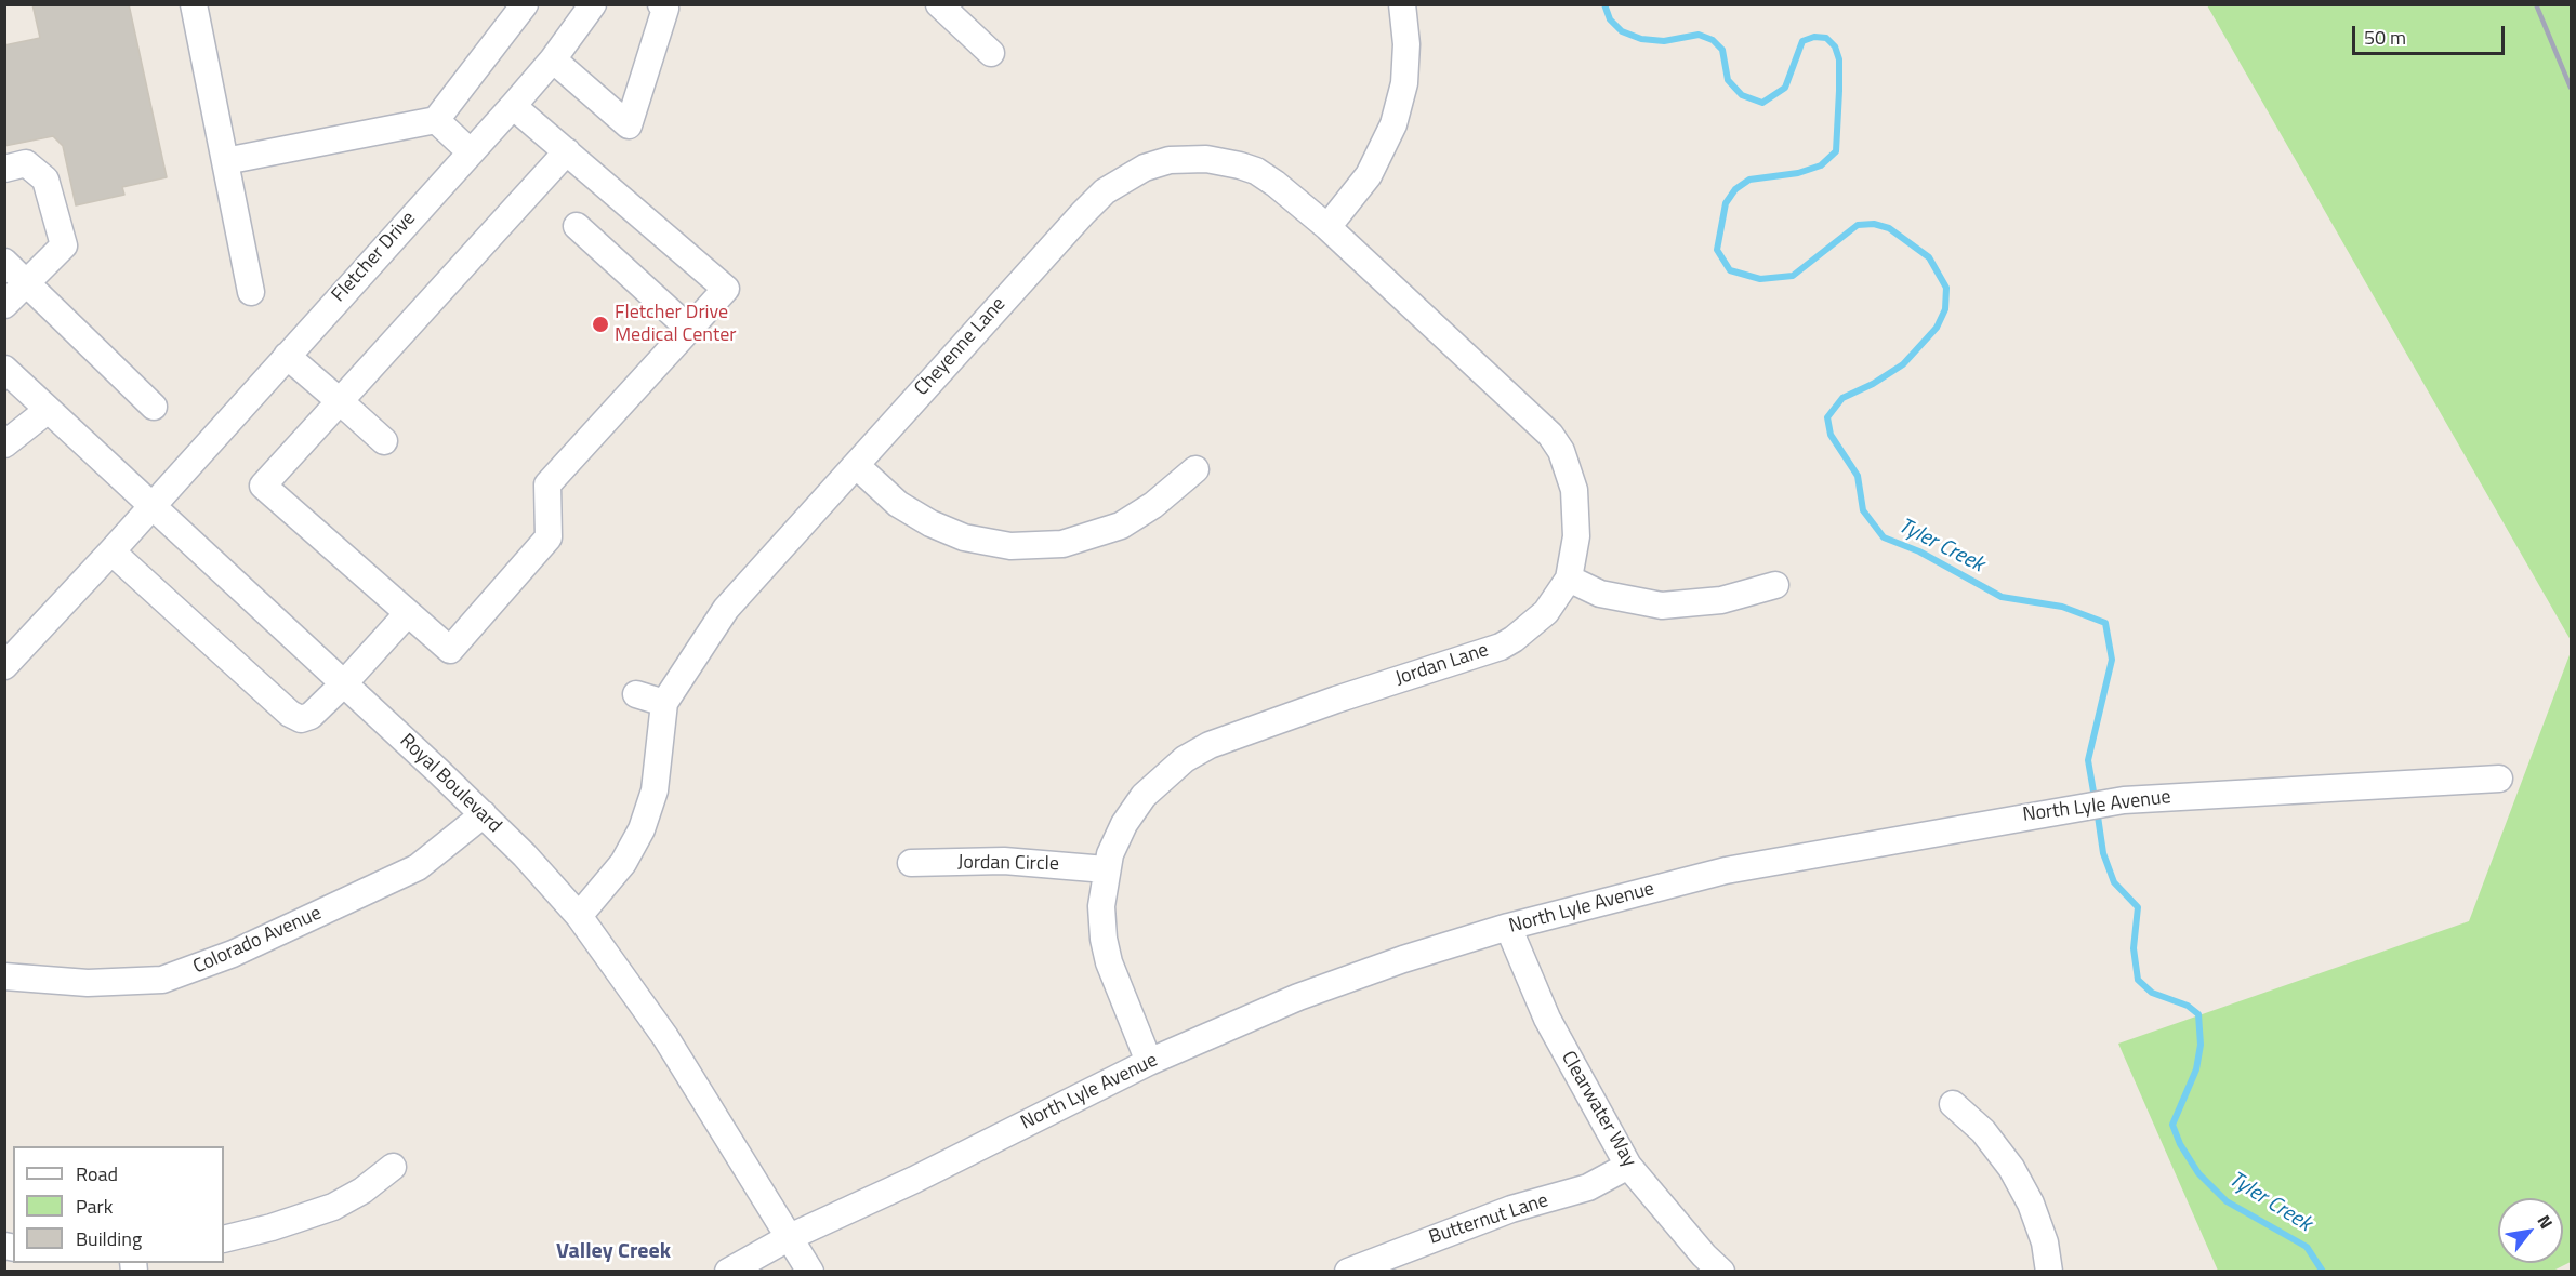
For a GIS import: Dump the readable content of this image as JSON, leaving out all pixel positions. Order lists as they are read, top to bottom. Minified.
{"streets":{"street":["Fletcher Drive","Cheyenne Lane","Jordan Lane","Royal Boulevard","North Lyle Avenue","Jordan Circle","Colorado Avenue","Clearwater Way","Butternut Lane"]},"crossings":[["Fletcher Drive","Royal Boulevard"],["Cheyenne Lane","Jordan Lane"],["Cheyenne Lane","Royal Boulevard"],["Jordan Lane","North Lyle Avenue"],["Jordan Lane","Jordan Circle"],["Royal Boulevard","North Lyle Avenue"],["Royal Boulevard","Colorado Avenue"],["North Lyle Avenue","Clearwater Way"],["Clearwater Way","Butternut Lane"]],"districts":["Valley Creek"],"water":["Tyler Creek"],"places":["Fletcher Drive Medical Center"],"legend":["Road","Park","Building"],"scale_bar":"50 m","north":"top right"}
